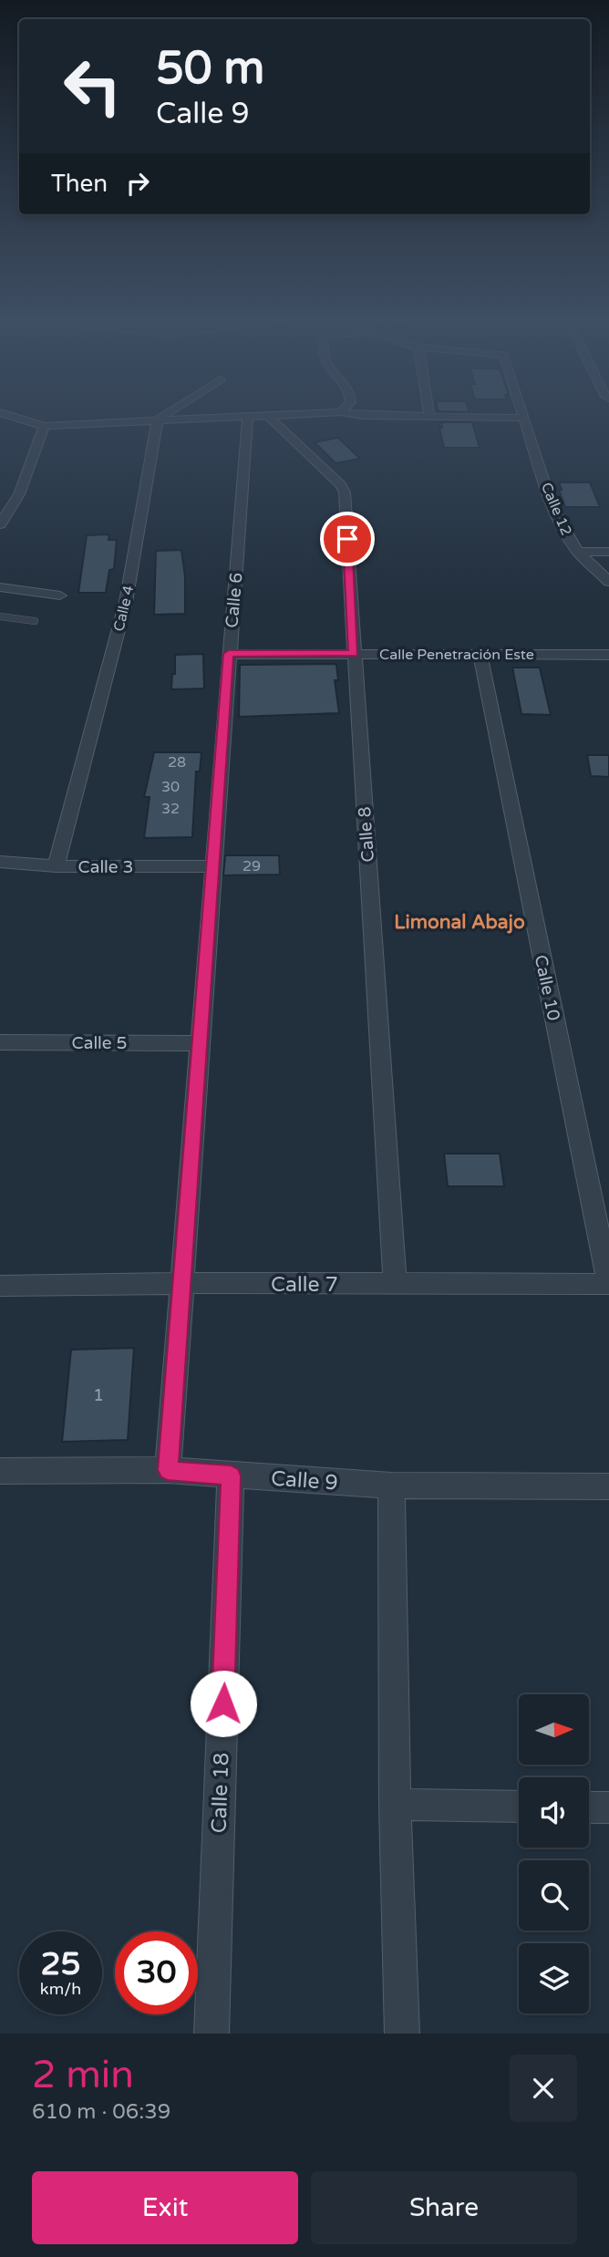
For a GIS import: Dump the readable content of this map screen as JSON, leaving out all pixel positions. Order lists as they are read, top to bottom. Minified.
{"streets":{"street":["Calle 12","Calle 6","Calle 4","Calle Penetración Este","Calle 8","Calle 3","Calle 10","Calle 5","Calle 7","Calle 9","Calle 18"]},"crossings":[["Calle 6","Calle Penetración Este"],["Calle 6","Calle 3"],["Calle 6","Calle 5"],["Calle 6","Calle 7"],["Calle 6","Calle 9"],["Calle 4","Calle 3"],["Calle Penetración Este","Calle 8"],["Calle Penetración Este","Calle 10"],["Calle 8","Calle 7"],["Calle 10","Calle 7"],["Calle 9","Calle 18"]],"districts":["Limonal Abajo"],"house_numbers":["28","30","32","29","1"],"north":"right","page":{"turn":["50 m","Calle 9"],"then":"Then","speed":"25 km/h","limit":"30","heading":["2 min","610 m · 06:39"],"buttons":["Exit","Share"]}}
